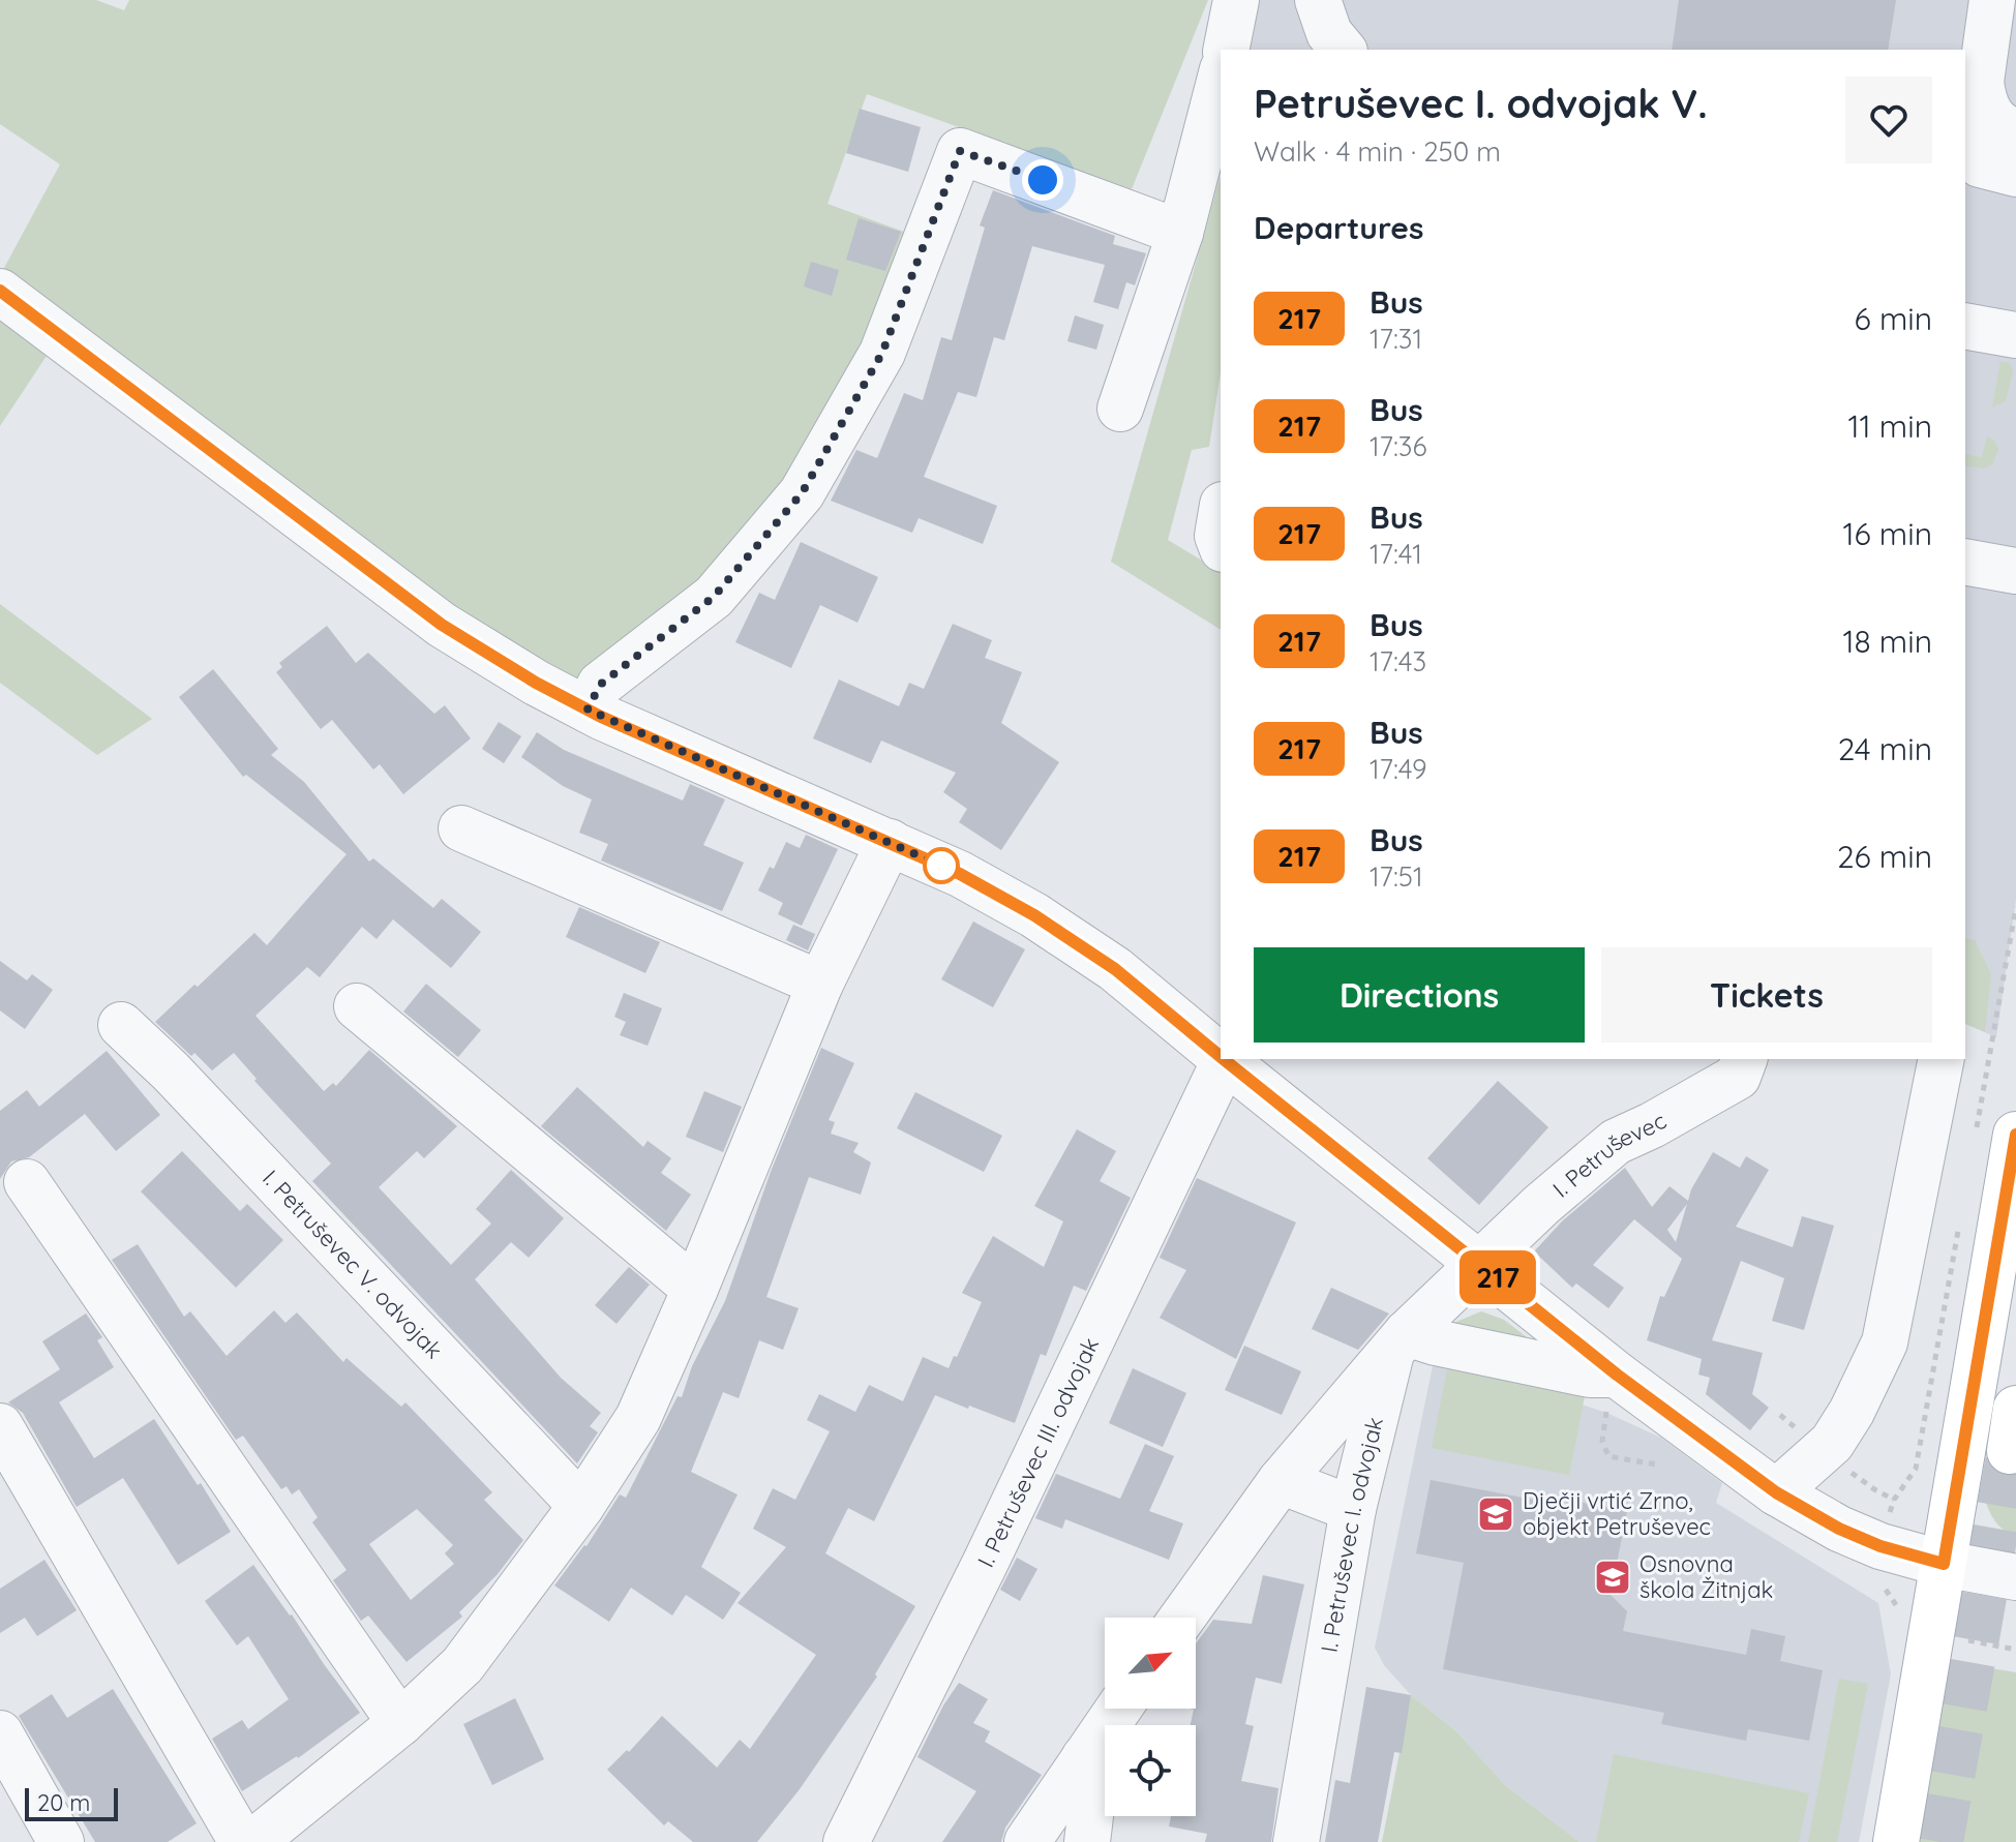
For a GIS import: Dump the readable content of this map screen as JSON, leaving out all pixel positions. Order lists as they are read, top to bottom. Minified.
{"streets":{"street":["I. Petruševec","I. Petruševec V. odvojak","I. Petruševec III. odvojak","I. Petruševec I. odvojak"]},"places":{"school or university":["Dječji vrtić Zrno, objekt Petruševec","Osnovna škola Žitnjak"]},"lines":["bus line 217"],"scale_bar":"20 m","north":"top right","page":{"on_map":"217","heading":[["Petruševec I. odvojak V.","Walk · 4 min · 250 m"],"Departures"],"list":[{"mark":"217","name":"Bus","note":"17:31","value":"6 min"},{"mark":"217","name":"Bus","note":"17:36","value":"11 min"},{"mark":"217","name":"Bus","note":"17:41","value":"16 min"},{"mark":"217","name":"Bus","note":"17:43","value":"18 min"},{"mark":"217","name":"Bus","note":"17:49","value":"24 min"},{"mark":"217","name":"Bus","note":"17:51","value":"26 min"}],"buttons":["Directions","Tickets"],"scale":"20 m"}}
